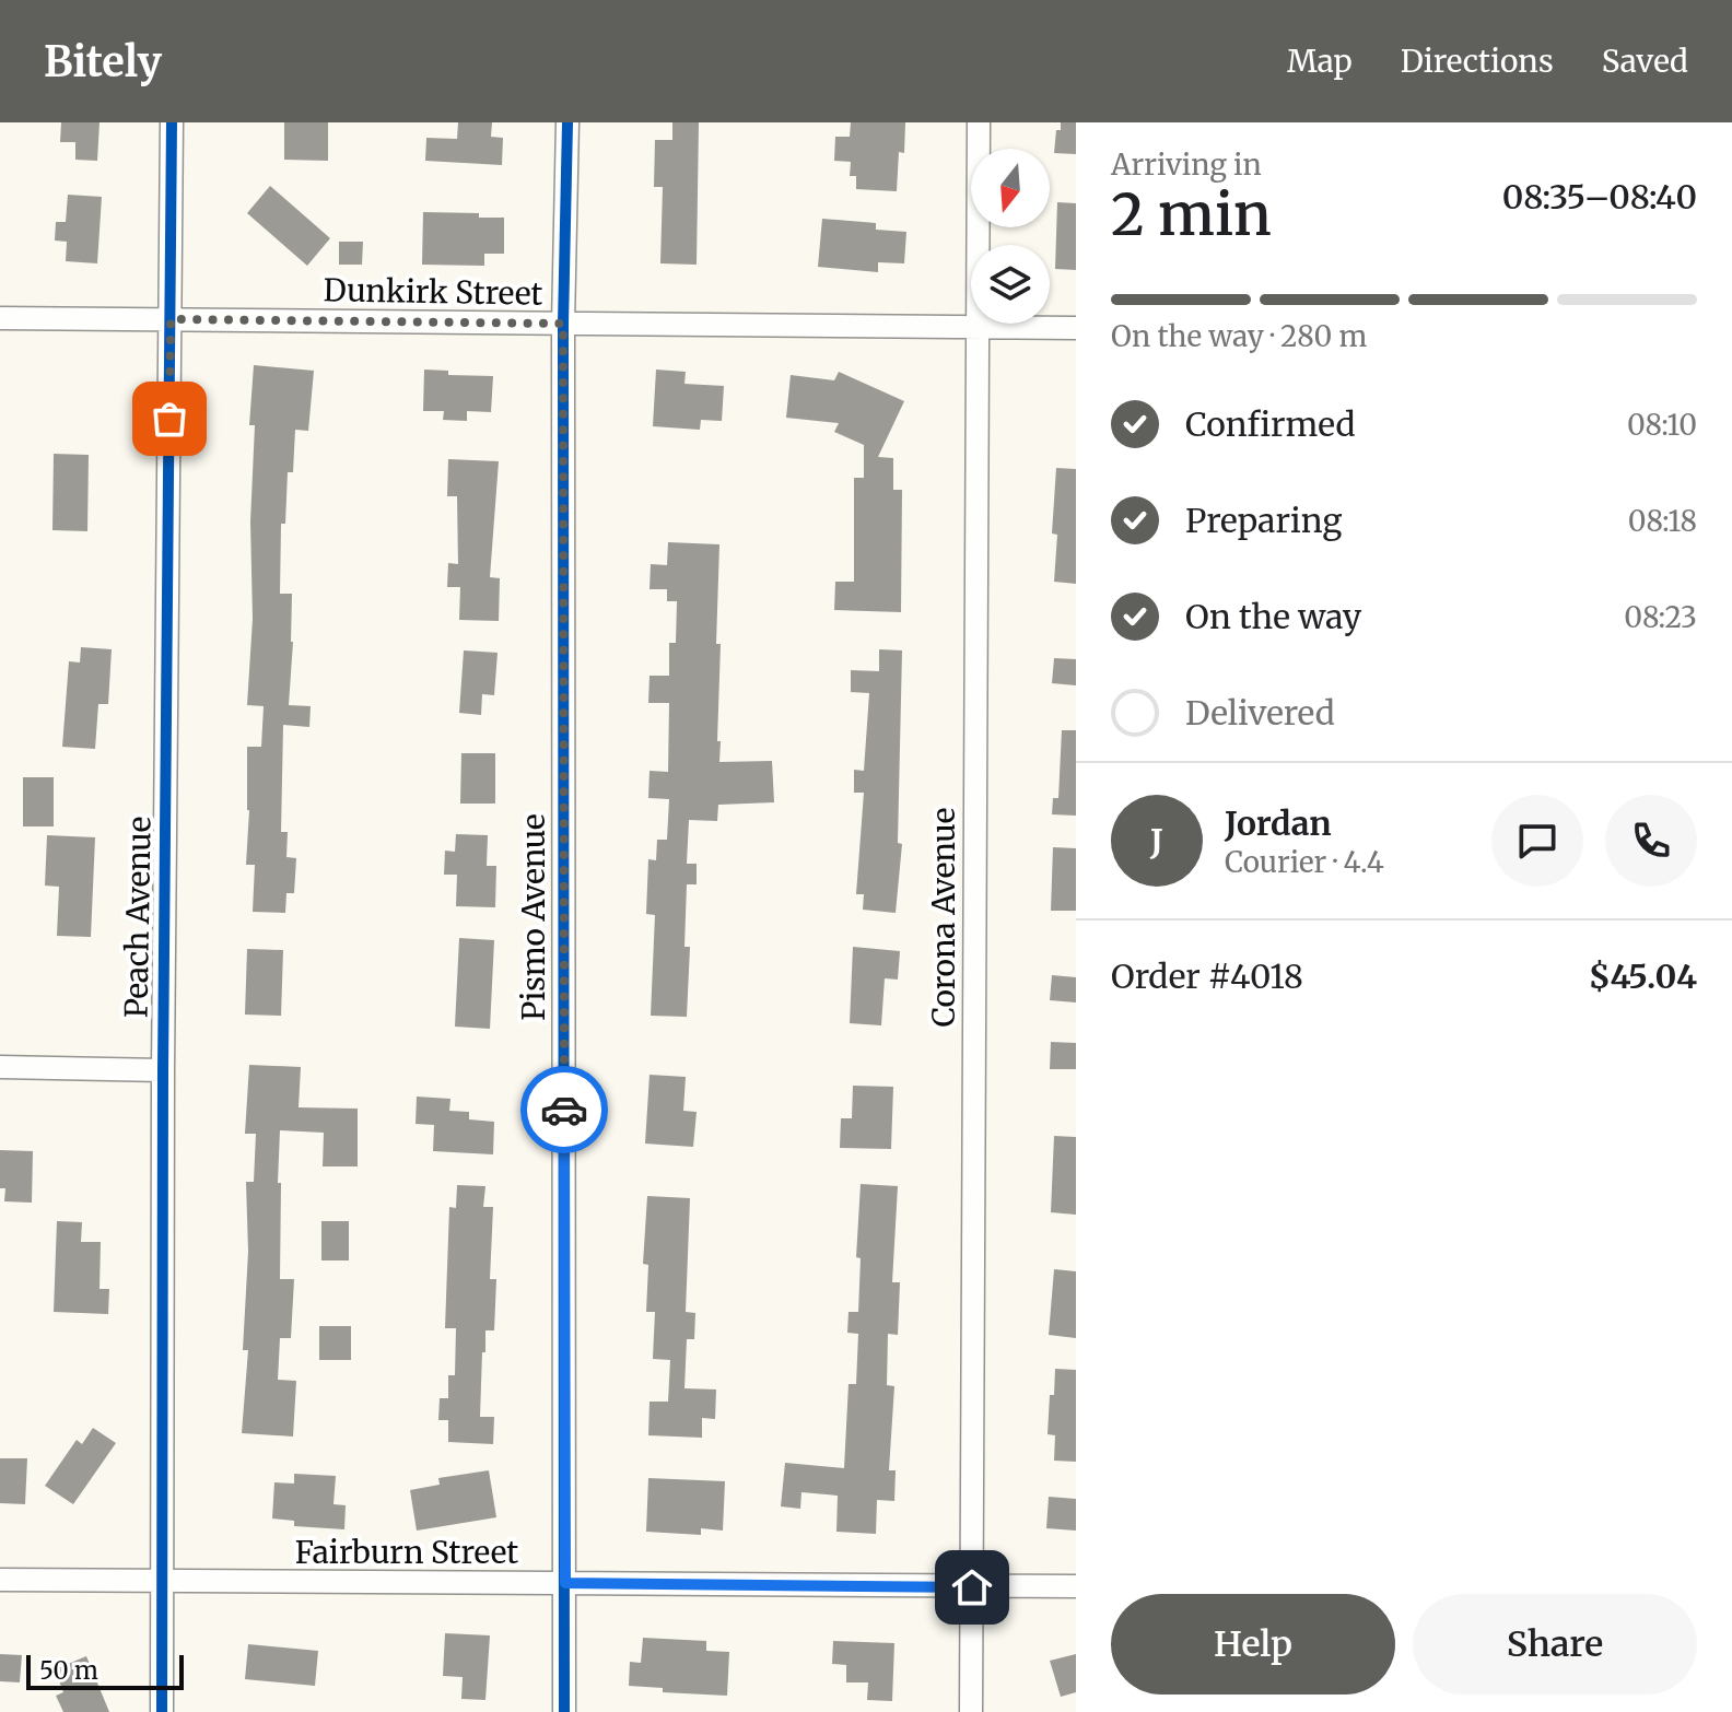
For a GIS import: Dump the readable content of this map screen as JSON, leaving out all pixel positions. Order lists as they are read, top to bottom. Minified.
{"streets":{"street":["Dunkirk Street","Peach Avenue","Pismo Avenue","Corona Avenue","Fairburn Street"]},"crossings":[["Dunkirk Street","Peach Avenue"],["Dunkirk Street","Pismo Avenue"],["Dunkirk Street","Corona Avenue"],["Peach Avenue","Fairburn Street"],["Pismo Avenue","Fairburn Street"],["Corona Avenue","Fairburn Street"]],"scale_bar":"50 m","north":"bottom","page":{"header":"Bitely","nav":["Map","Directions","Saved"],"heading":["2 min","Arriving in","08:35–08:40"],"panel":["Jordan","Courier · 4.4","Order #4018","$45.04"],"bar":"On the way · 280 m","list":[["Confirmed","08:10"],["Preparing","08:18"],["On the way","08:23"],"Delivered"],"round":"J","buttons":["Help","Share"],"scale":"50 m"}}
